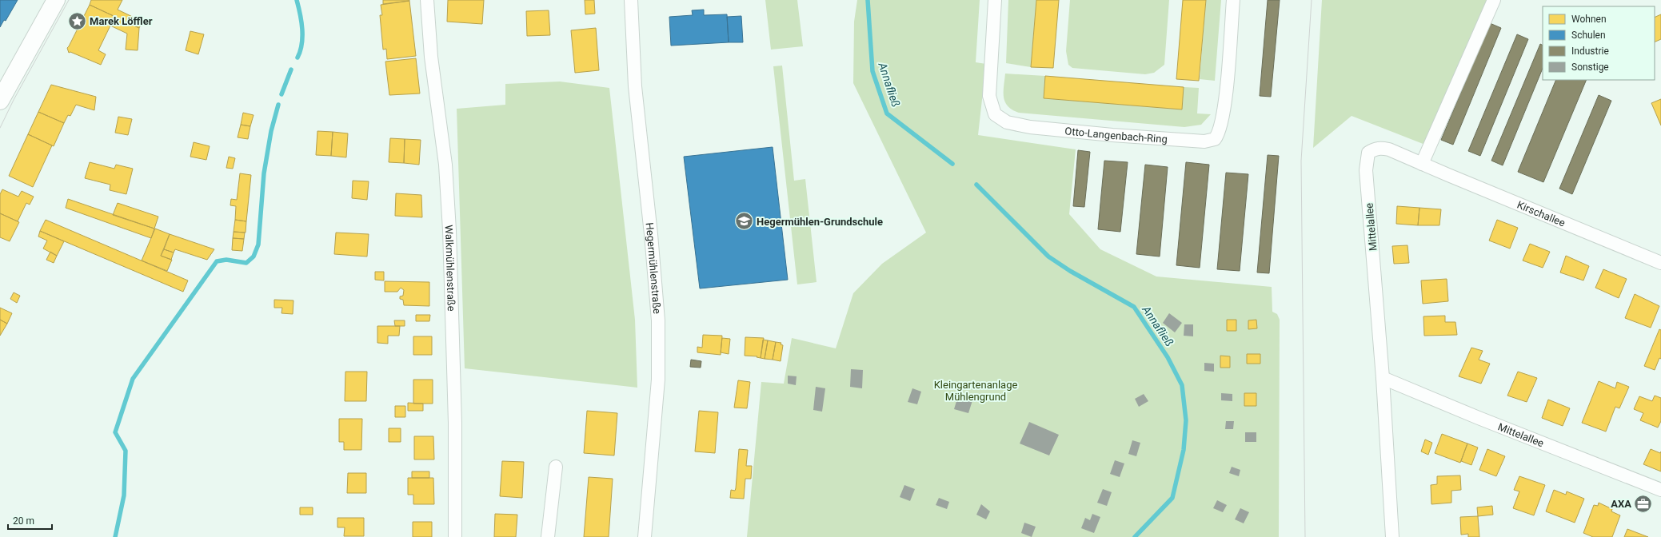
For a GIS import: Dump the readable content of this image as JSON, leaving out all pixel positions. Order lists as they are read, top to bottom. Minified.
{"streets":{"street":["Otto-Langenbach-Ring","Kirschallee","Mittelallee","Walkmühlenstraße","Hegermühlenstraße"]},"crossings":[["Kirschallee","Mittelallee"]],"water":["Annafließ"],"parks":["Kleingartenanlage Mühlengrund"],"places":{"place":["Marek Löffler"],"school or university":["Hegermühlen-Grundschule"],"office":["AXA"]},"legend":["Wohnen","Schulen","Industrie","Sonstige"],"scale_bar":"20 m"}
